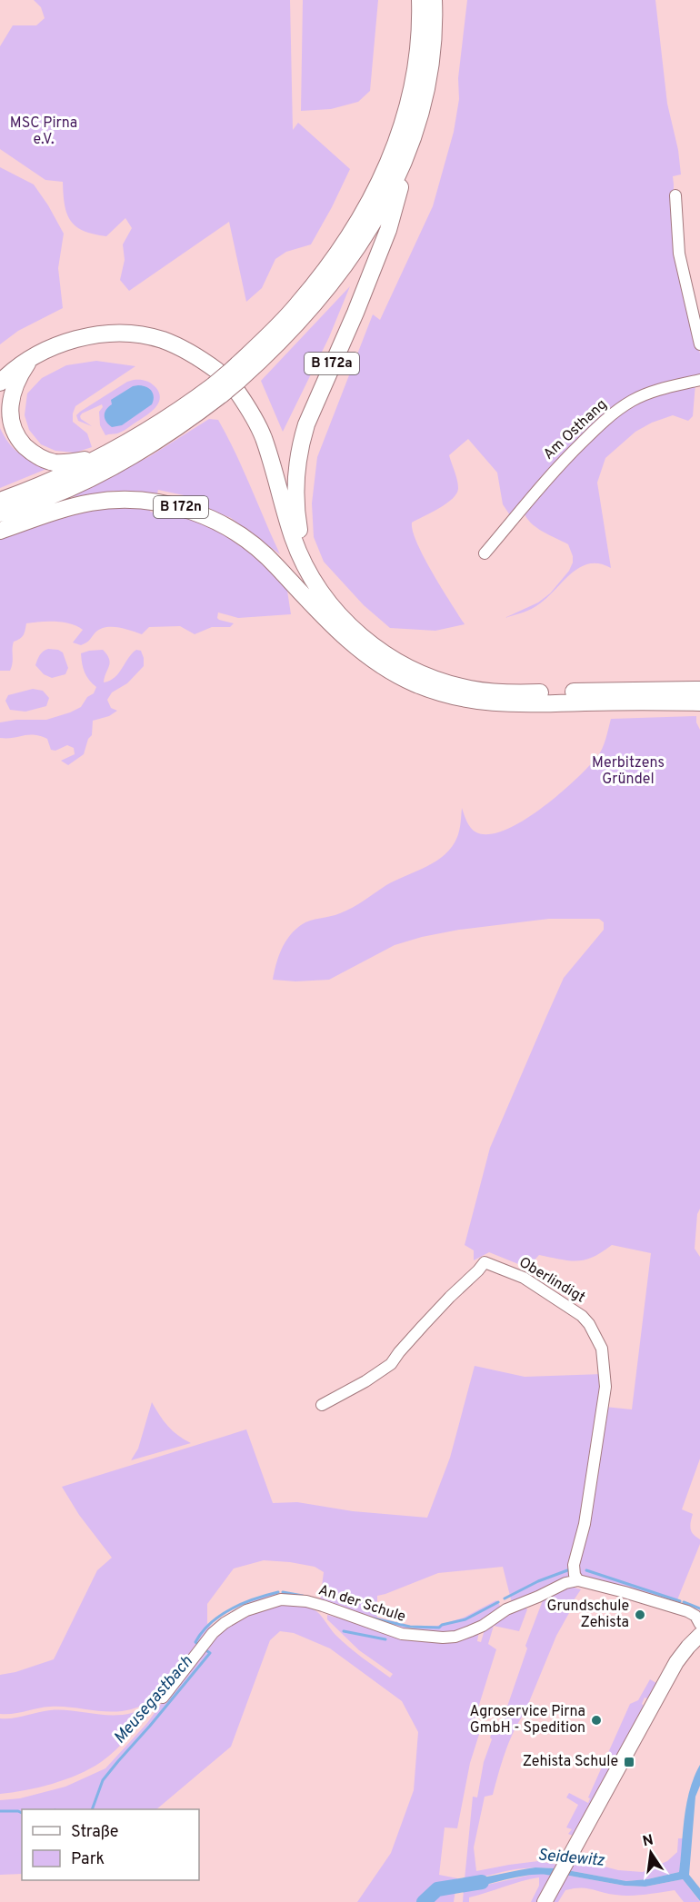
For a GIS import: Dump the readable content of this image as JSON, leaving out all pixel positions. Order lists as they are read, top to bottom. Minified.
{"streets":{"highway":["B 172a","B 172n"],"street":["Am Osthang","Oberlindigt","An der Schule"]},"crossings":[["B 172a","B 172n"],["Oberlindigt","An der Schule"]],"water":["Meusegastbach","Seidewitz"],"parks":["MSC Pirna e.V.","Merbitzens Gründel"],"places":{"other":["Grundschule Zehista","Agroservice Pirna GmbH - Spedition"],"transit":["Zehista Schule"]},"legend":["Straße","Park"],"north":"top"}
